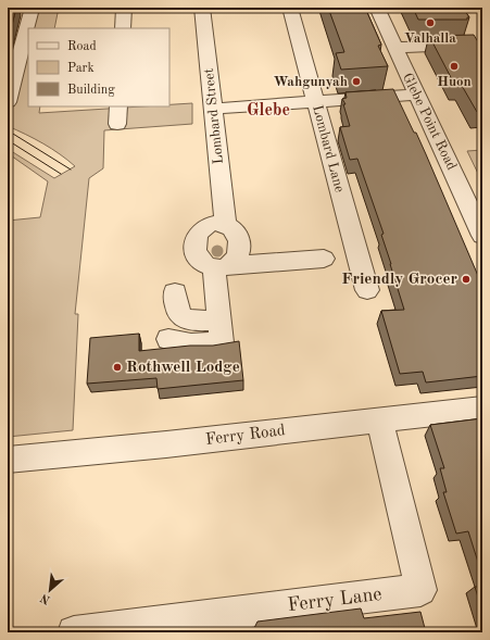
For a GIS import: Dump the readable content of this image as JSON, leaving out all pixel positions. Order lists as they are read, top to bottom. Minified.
{"streets":{"street":["Lombard Street","Glebe Point Road","Lombard Lane","Ferry Road","Ferry Lane"]},"crossings":[["Ferry Road","Ferry Lane"]],"districts":["Glebe"],"places":["Valhalla","Huon","Wahgunyah","Friendly Grocer","Rothwell Lodge"],"legend":["Road","Park","Building"],"north":"bottom left"}
